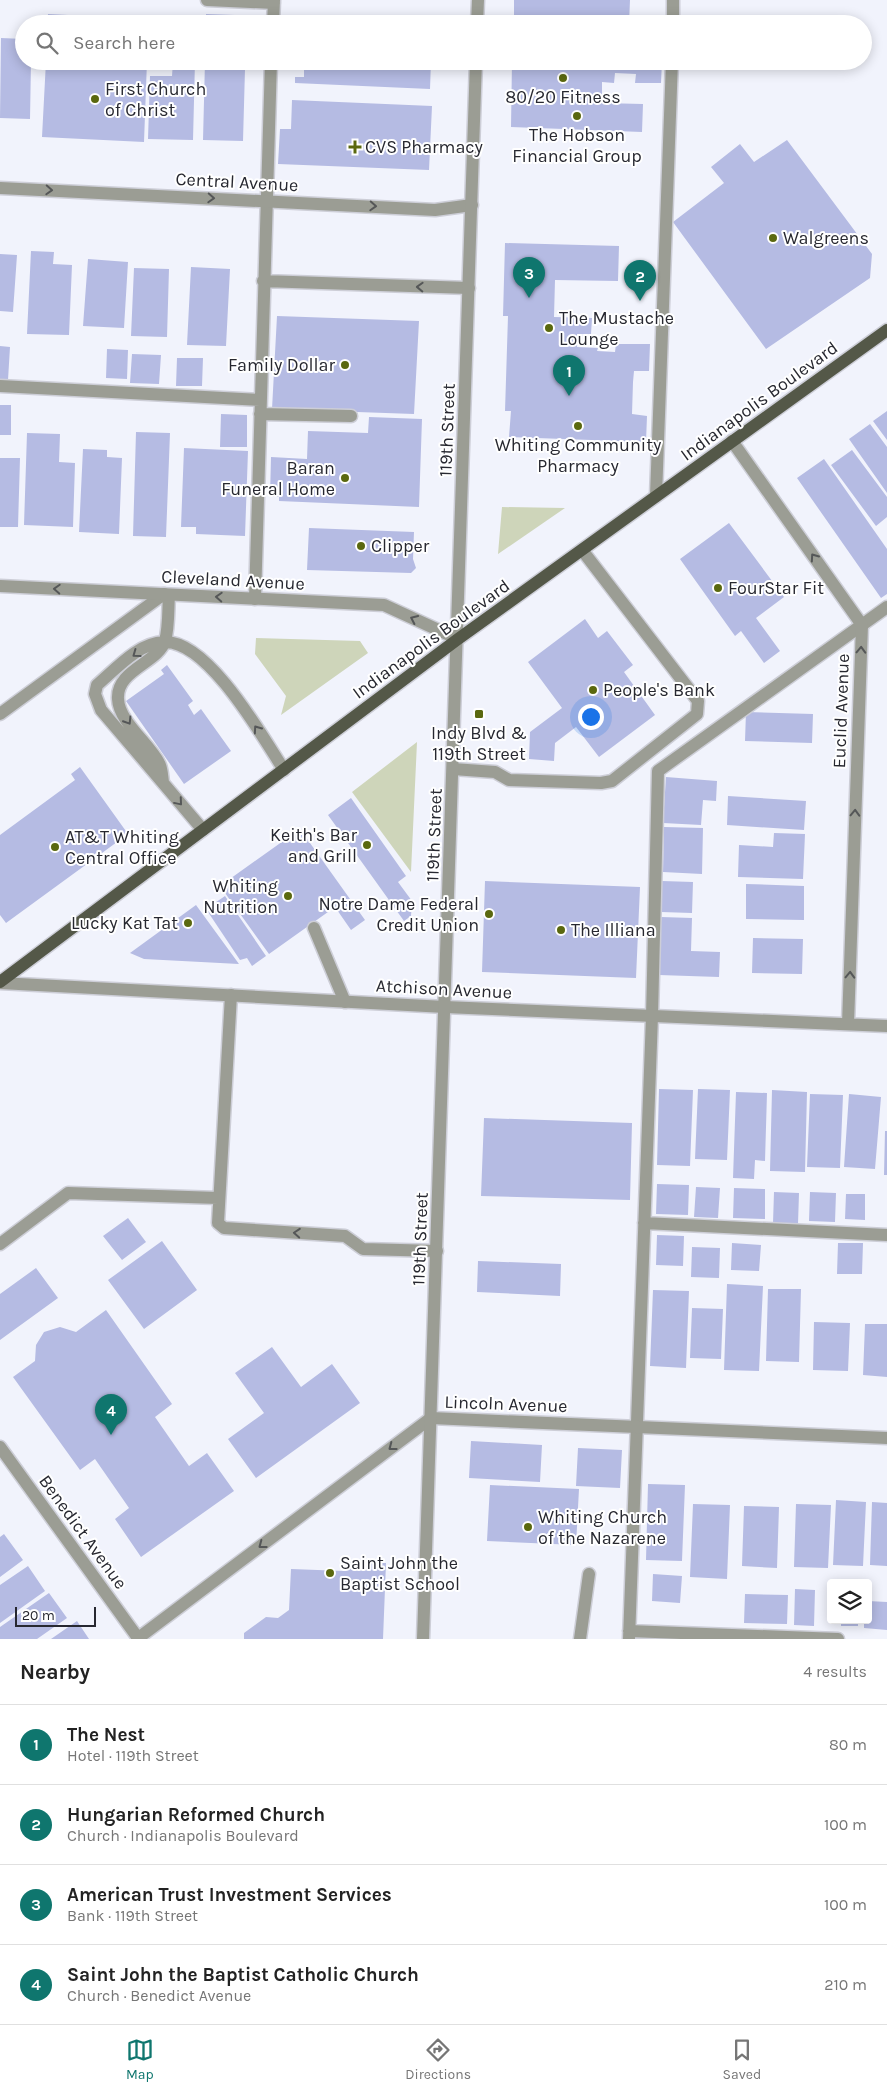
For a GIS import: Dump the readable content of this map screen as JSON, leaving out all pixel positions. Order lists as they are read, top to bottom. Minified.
{"streets":{"main road":["Indianapolis Boulevard"],"street":["Central Avenue","119th Street","Cleveland Avenue","Euclid Avenue","Atchison Avenue","Lincoln Avenue","Benedict Avenue"]},"crossings":[["Central Avenue","119th Street"],["Indianapolis Boulevard","119th Street"],["Indianapolis Boulevard","Cleveland Avenue"],["Indianapolis Boulevard","Atchison Avenue"],["119th Street","Cleveland Avenue"],["119th Street","Atchison Avenue"],["119th Street","Lincoln Avenue"],["Euclid Avenue","Atchison Avenue"],["Lincoln Avenue","Benedict Avenue"]],"one_way":["Cleveland Avenue","Euclid Avenue","Lincoln Avenue"],"places":{"other":["80/20 Fitness","First Church of Christ","The Hobson Financial Group","Walgreens","The Mustache Lounge","Family Dollar","Whiting Community Pharmacy","Baran Funeral Home","Clipper","FourStar Fit","People's Bank","Keith's Bar and Grill","AT&T Whiting Central Office","Whiting Nutrition","Notre Dame Federal Credit Union","Lucky Kat Tat","The Illiana","Whiting Church of the Nazarene","Saint John the Baptist School"],"health":["CVS Pharmacy"],"transit":["Indy Blvd & 119th Street"]},"scale_bar":"20 m","page":{"search":"Search here","pins":["3","2","1","4"],"scale":"20 m","heading":["Nearby","4 results"],"list":[{"mark":"1","name":"The Nest","note":"Hotel · 119th Street","value":"80 m"},{"mark":"2","name":"Hungarian Reformed Church","note":"Church · Indianapolis Boulevard","value":"100 m"},{"mark":"3","name":"American Trust Investment Services","note":"Bank · 119th Street","value":"100 m"},{"mark":"4","name":"Saint John the Baptist Catholic Church","note":"Church · Benedict Avenue","value":"210 m"}],"nav":["Map","Directions","Saved"]}}
